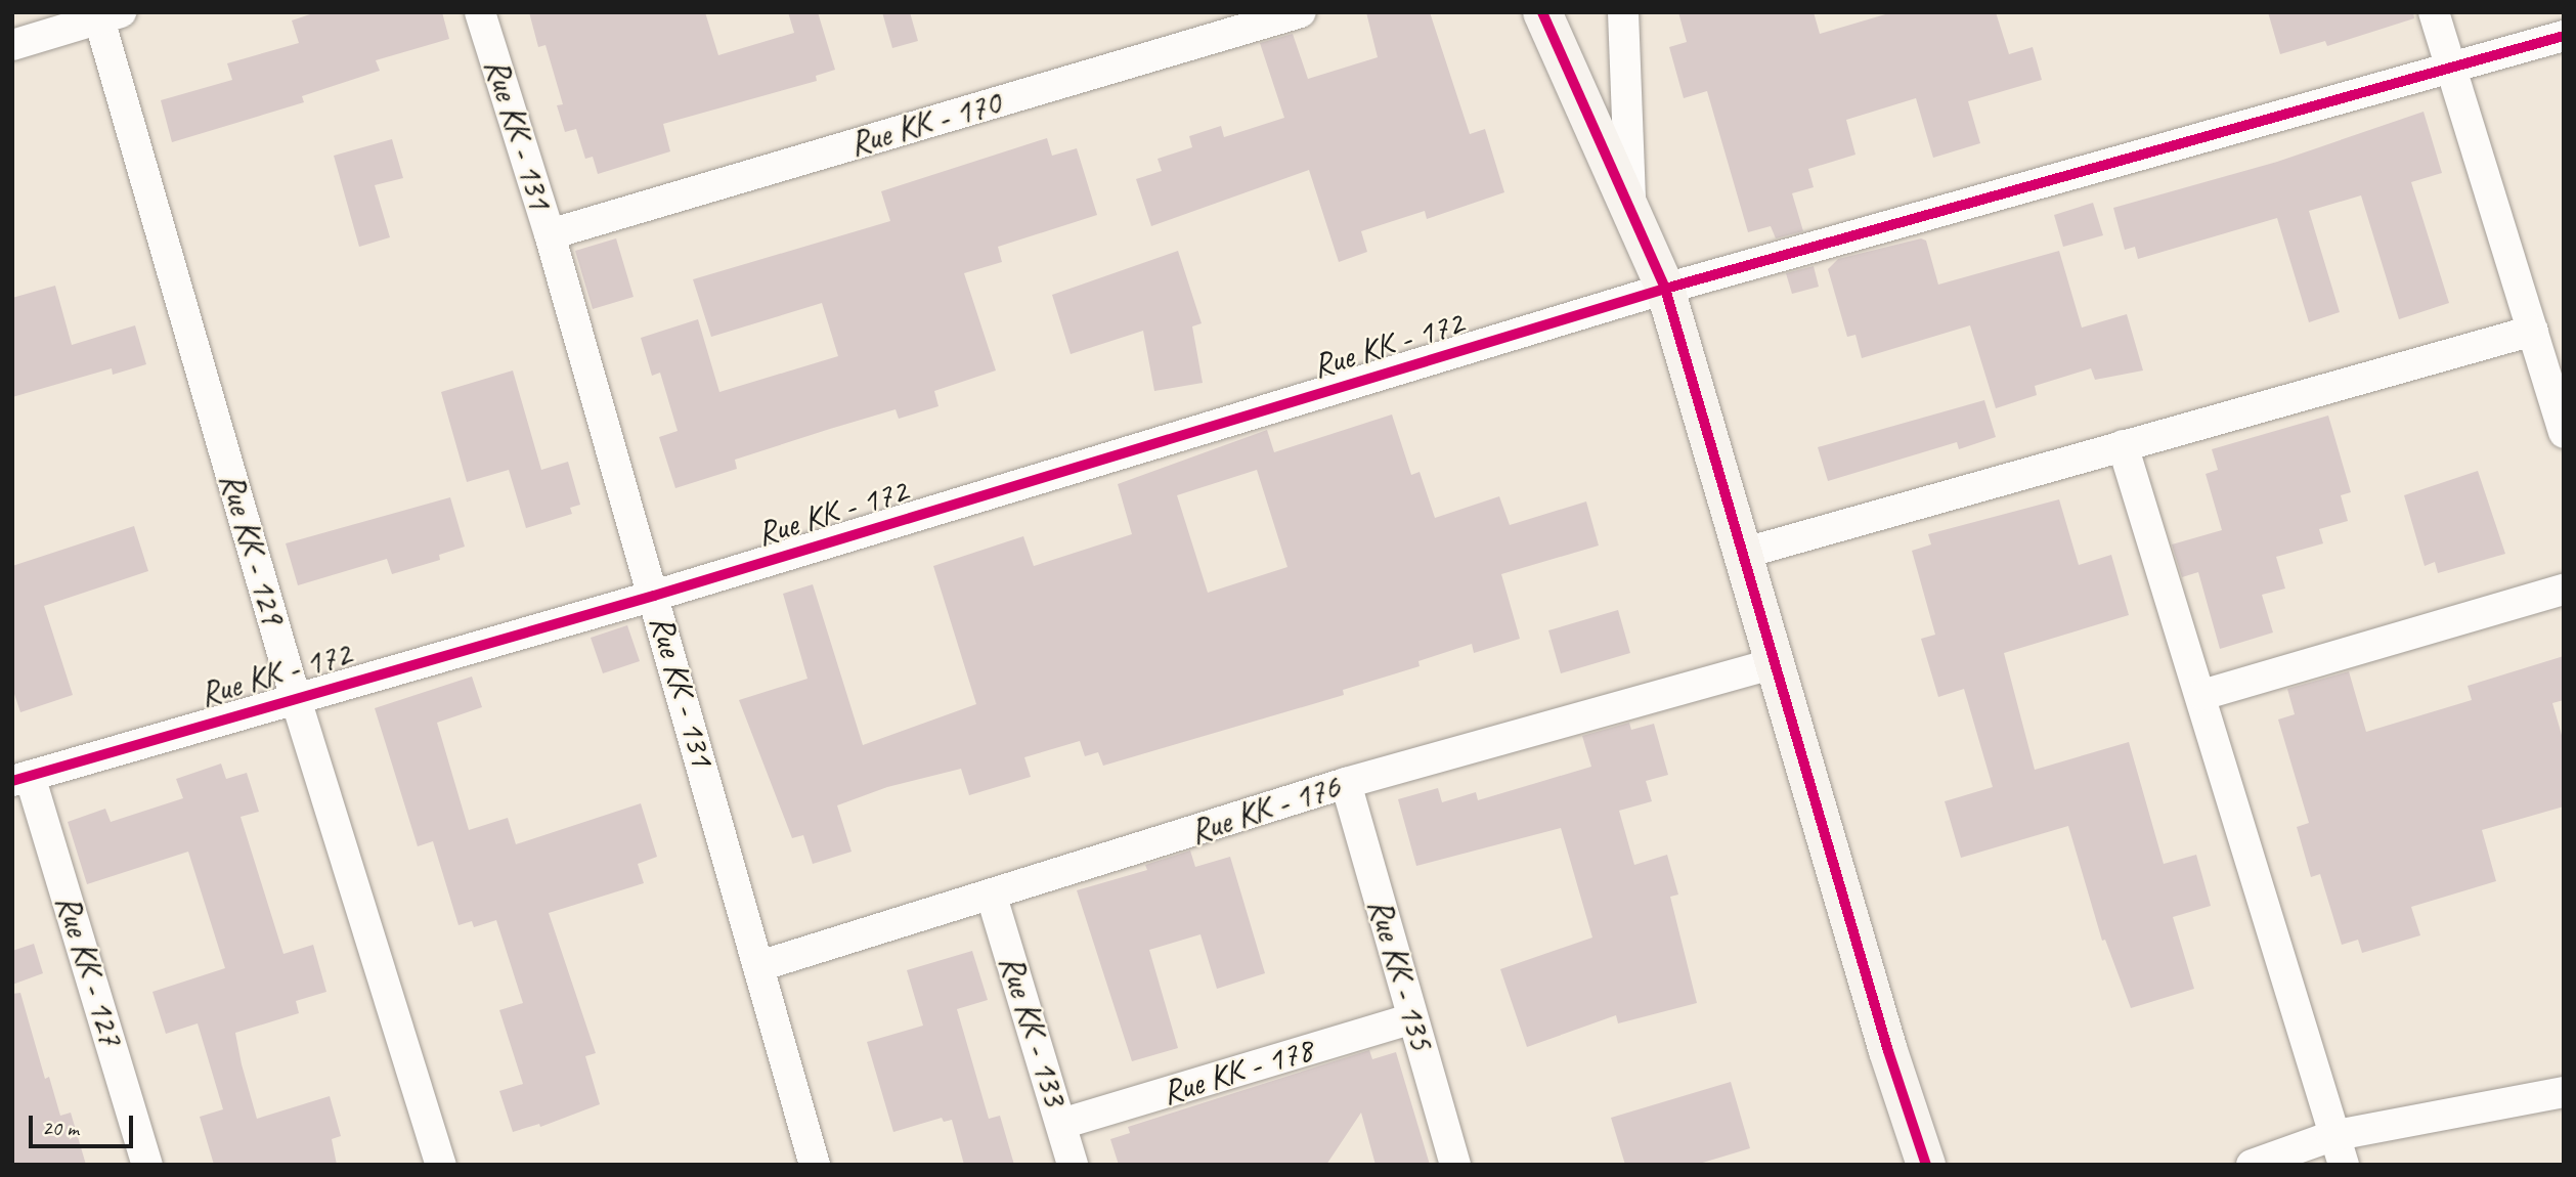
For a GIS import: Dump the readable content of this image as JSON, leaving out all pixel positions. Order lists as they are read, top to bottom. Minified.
{"streets":{"street":["Rue KK - 170","Rue KK - 131","Rue KK - 172","Rue KK - 129","Rue KK - 176","Rue KK - 127","Rue KK - 135","Rue KK - 133","Rue KK - 178"]},"crossings":[["Rue KK - 170","Rue KK - 131"],["Rue KK - 131","Rue KK - 172"],["Rue KK - 131","Rue KK - 176"],["Rue KK - 172","Rue KK - 129"],["Rue KK - 172","Rue KK - 127"],["Rue KK - 176","Rue KK - 135"],["Rue KK - 176","Rue KK - 133"],["Rue KK - 135","Rue KK - 178"],["Rue KK - 133","Rue KK - 178"]],"scale_bar":"20 m"}
